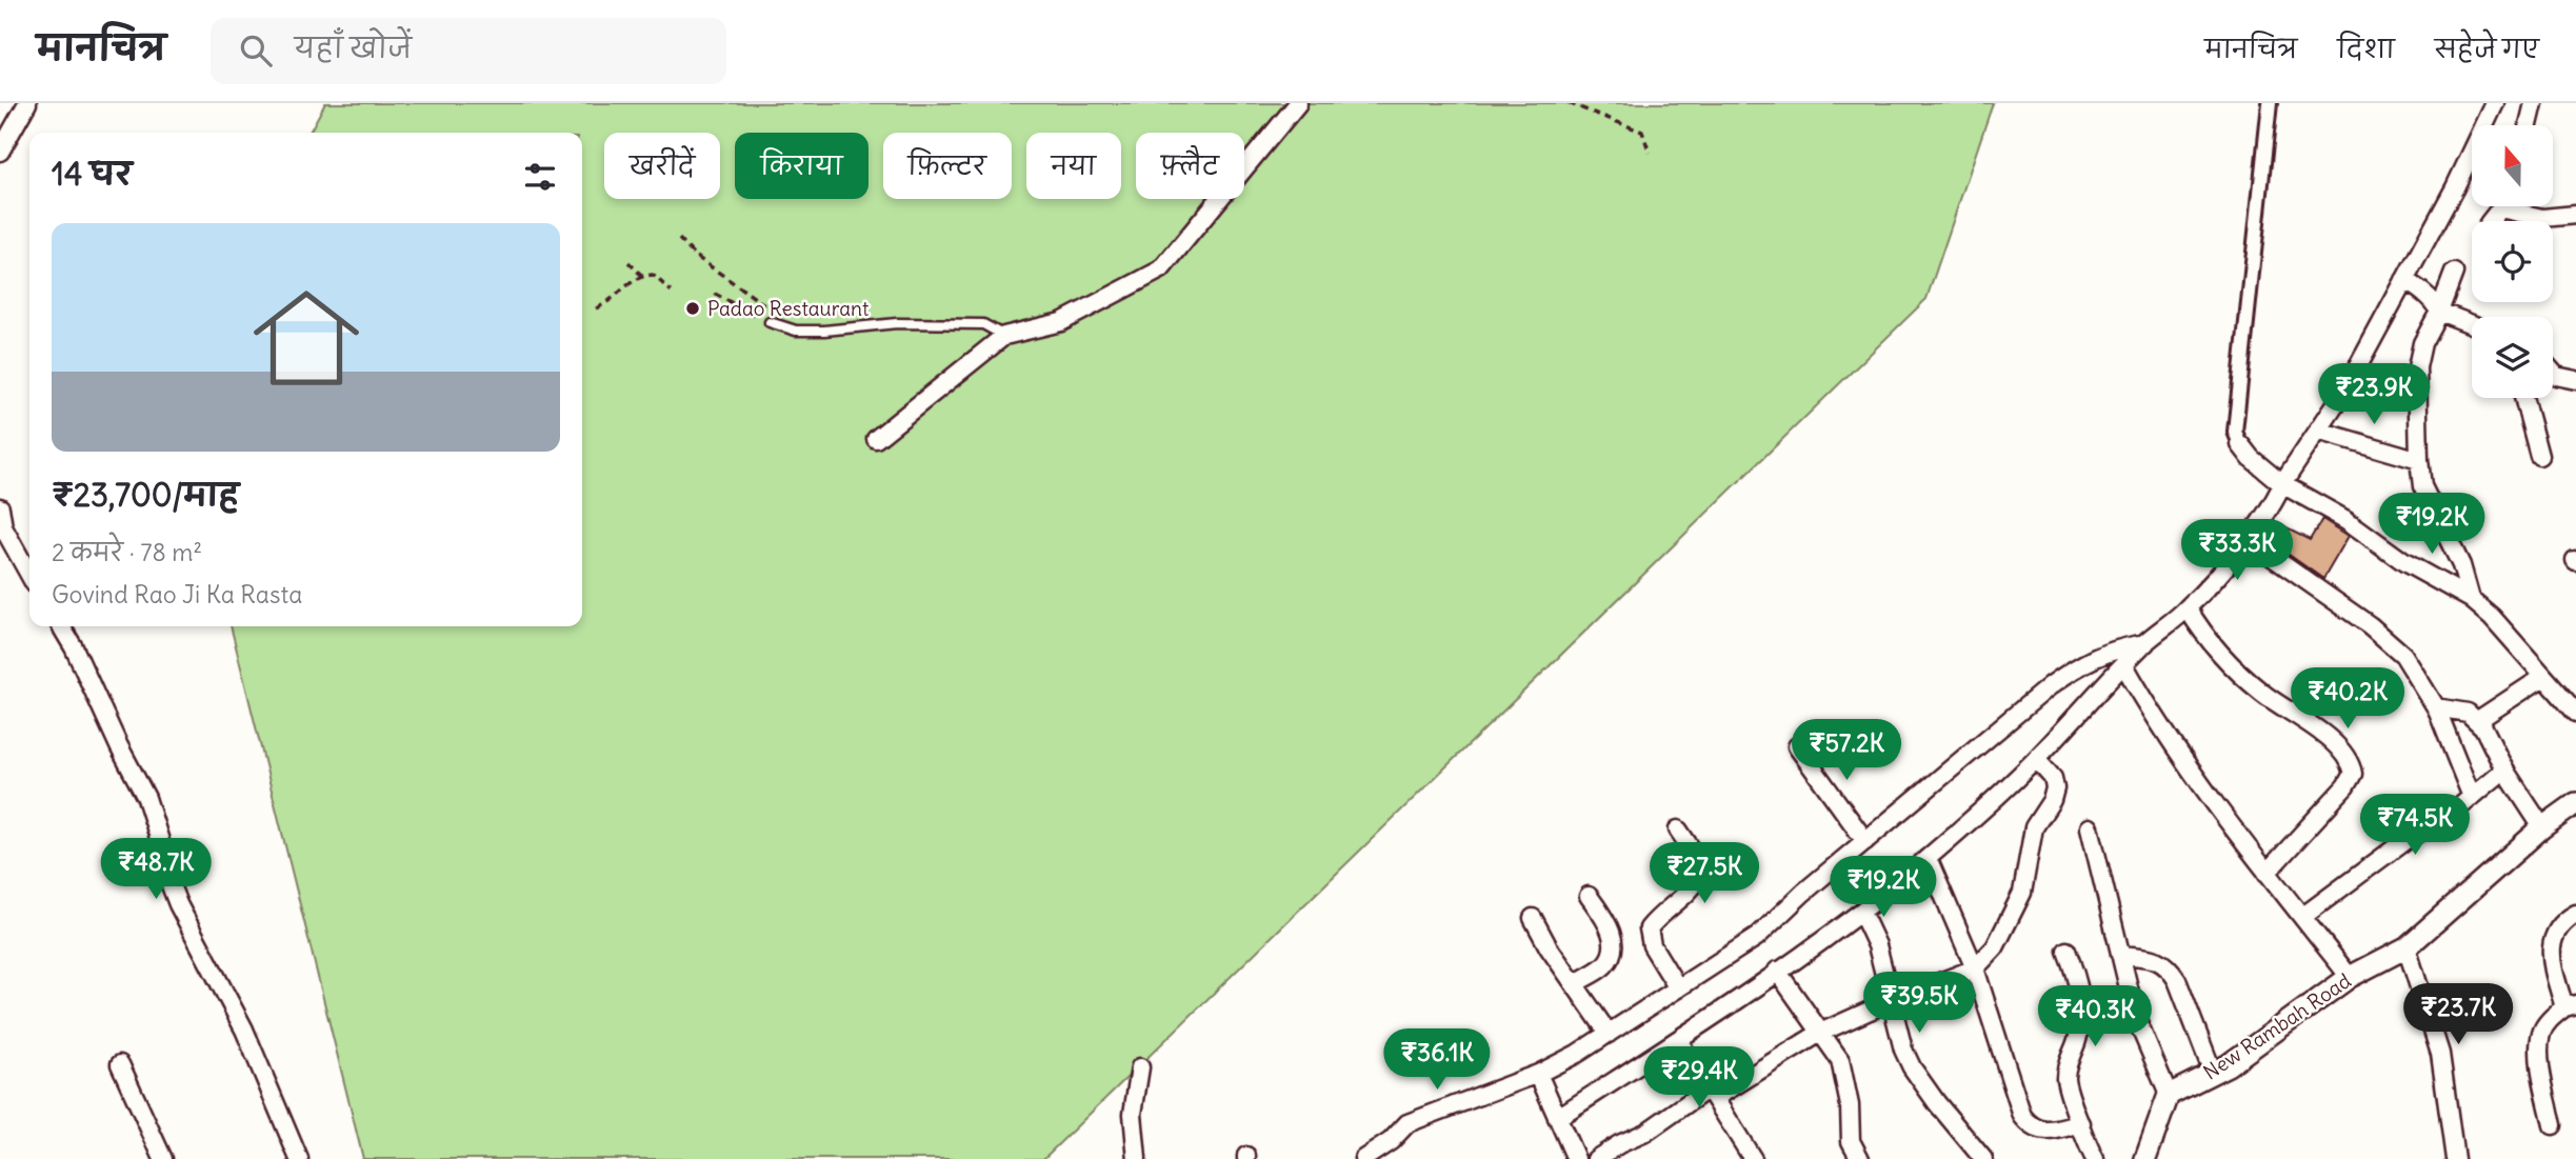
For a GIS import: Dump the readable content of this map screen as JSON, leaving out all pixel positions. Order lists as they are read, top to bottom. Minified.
{"streets":{"street":["New Rambah Road"]},"places":["Padao Restaurant"],"north":"top","page":{"header":"मानचित्र","search":"यहाँ खोजें","nav":["मानचित्र","दिशा","सहेजे गए"],"chip":["खरीदें","किराया","फ़िल्टर","नया","फ़्लैट"],"heading":"14 घर","list":[{"name":"₹23,700/माह","note":"2 कमरे · 78 m² · Govind Rao Ji Ka Rasta"}],"price":["₹23.9K","₹19.2K","₹33.3K","₹40.2K","₹57.2K","₹74.5K","₹48.7K","₹27.5K","₹19.2K","₹39.5K","₹23.7K","₹40.3K","₹36.1K","₹29.4K"]}}
